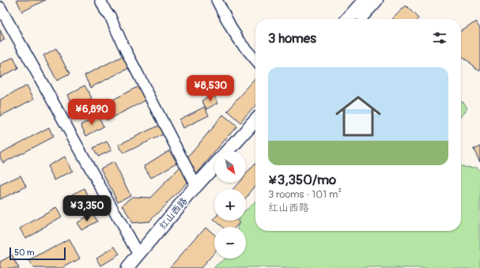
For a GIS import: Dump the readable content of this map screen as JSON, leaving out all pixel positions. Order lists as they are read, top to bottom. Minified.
{"streets":{"main road":["红山西路"]},"scale_bar":"50 m","north":"bottom right","page":{"heading":"3 homes","list":[{"name":"¥3,350/mo","note":"3 rooms · 101 m² · 红山西路"}],"price":["¥8,530","¥6,890","¥3,350"],"map_buttons":["+","−"],"scale":"50 m"}}
